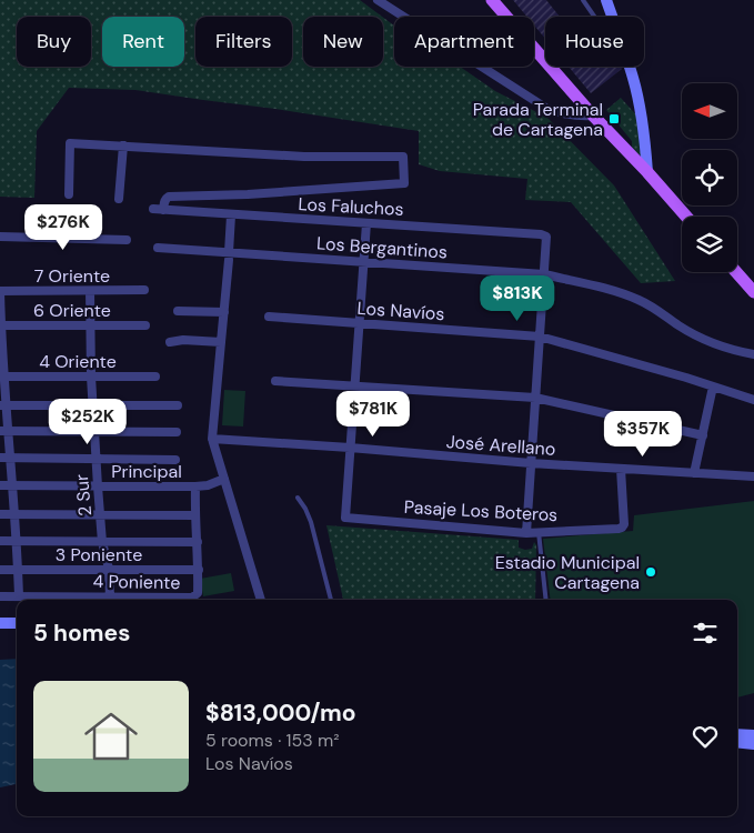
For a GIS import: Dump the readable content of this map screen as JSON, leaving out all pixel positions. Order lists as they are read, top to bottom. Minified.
{"streets":{"street":["Los Faluchos","Los Bergantinos","7 Oriente","6 Oriente","Los Navíos","4 Oriente","José Arellano","Principal","2 Sur","Pasaje Los Boteros","3 Poniente","4 Poniente"]},"crossings":[["Los Faluchos","Los Bergantinos"],["7 Oriente","2 Sur"],["6 Oriente","2 Sur"],["4 Oriente","2 Sur"],["José Arellano","Pasaje Los Boteros"],["Principal","2 Sur"],["Principal","4 Poniente"],["2 Sur","3 Poniente"],["2 Sur","4 Poniente"],["3 Poniente","4 Poniente"]],"places":{"transit":["Parada Terminal de Cartagena"],"other":["Estadio Municipal Cartagena"]},"north":"left","page":{"chip":["Buy","Rent","Filters","New","Apartment","House"],"price":["$276K","$813K","$781K","$252K","$357K"],"heading":"5 homes","list":[{"name":"$813,000/mo","note":"5 rooms · 153 m² · Los Navíos"}]}}
